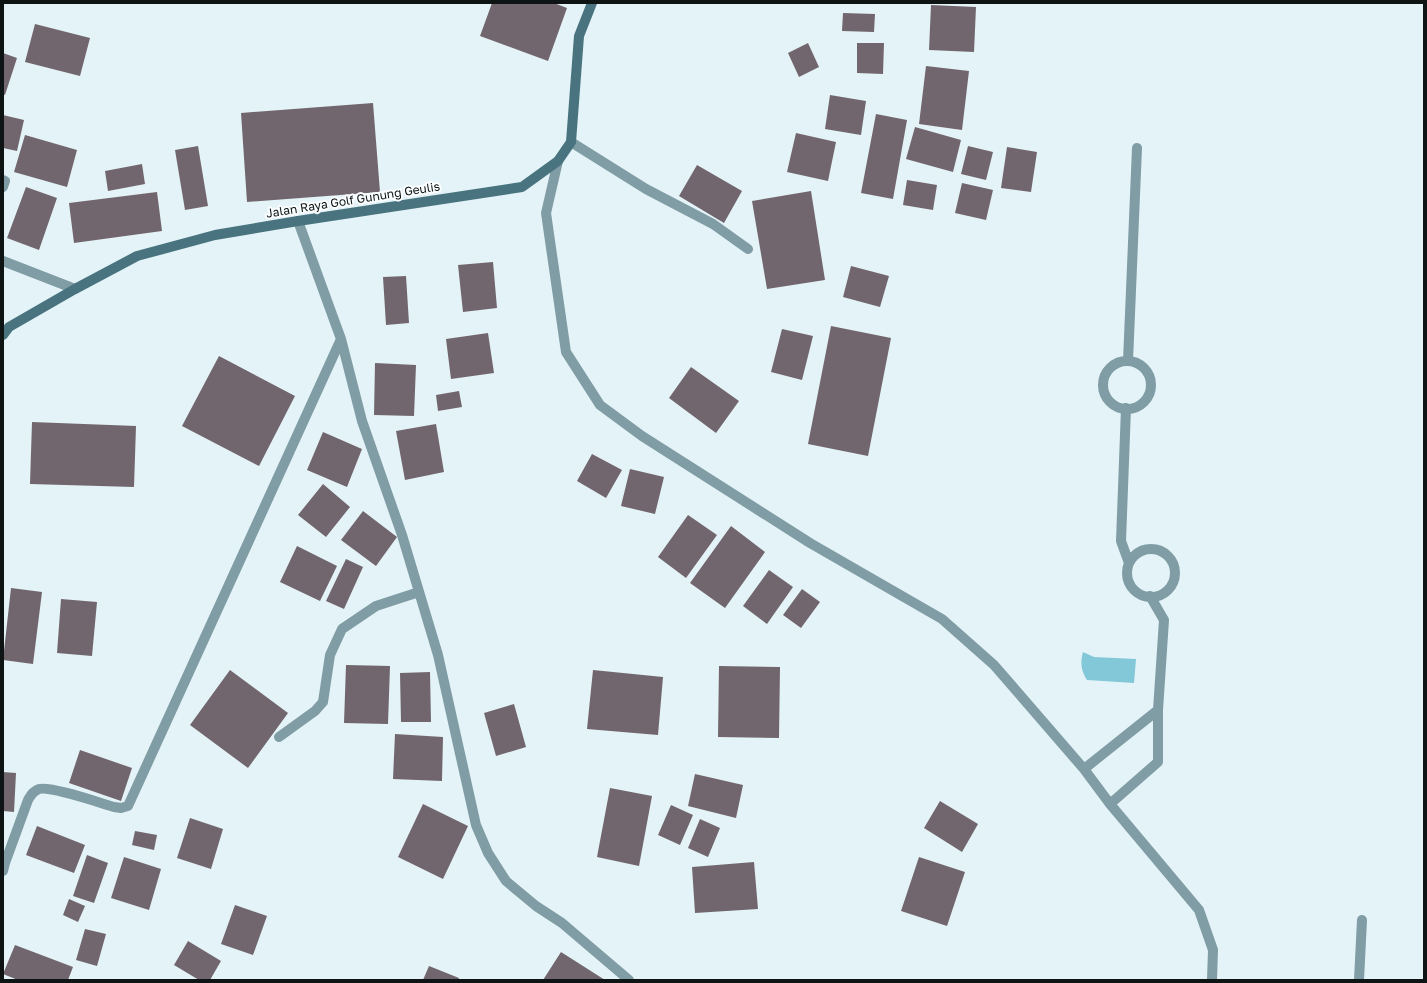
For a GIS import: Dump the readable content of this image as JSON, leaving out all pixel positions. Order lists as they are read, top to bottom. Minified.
{"streets":{"main road":["Jalan Raya Golf Gunung Geulis"]}}
